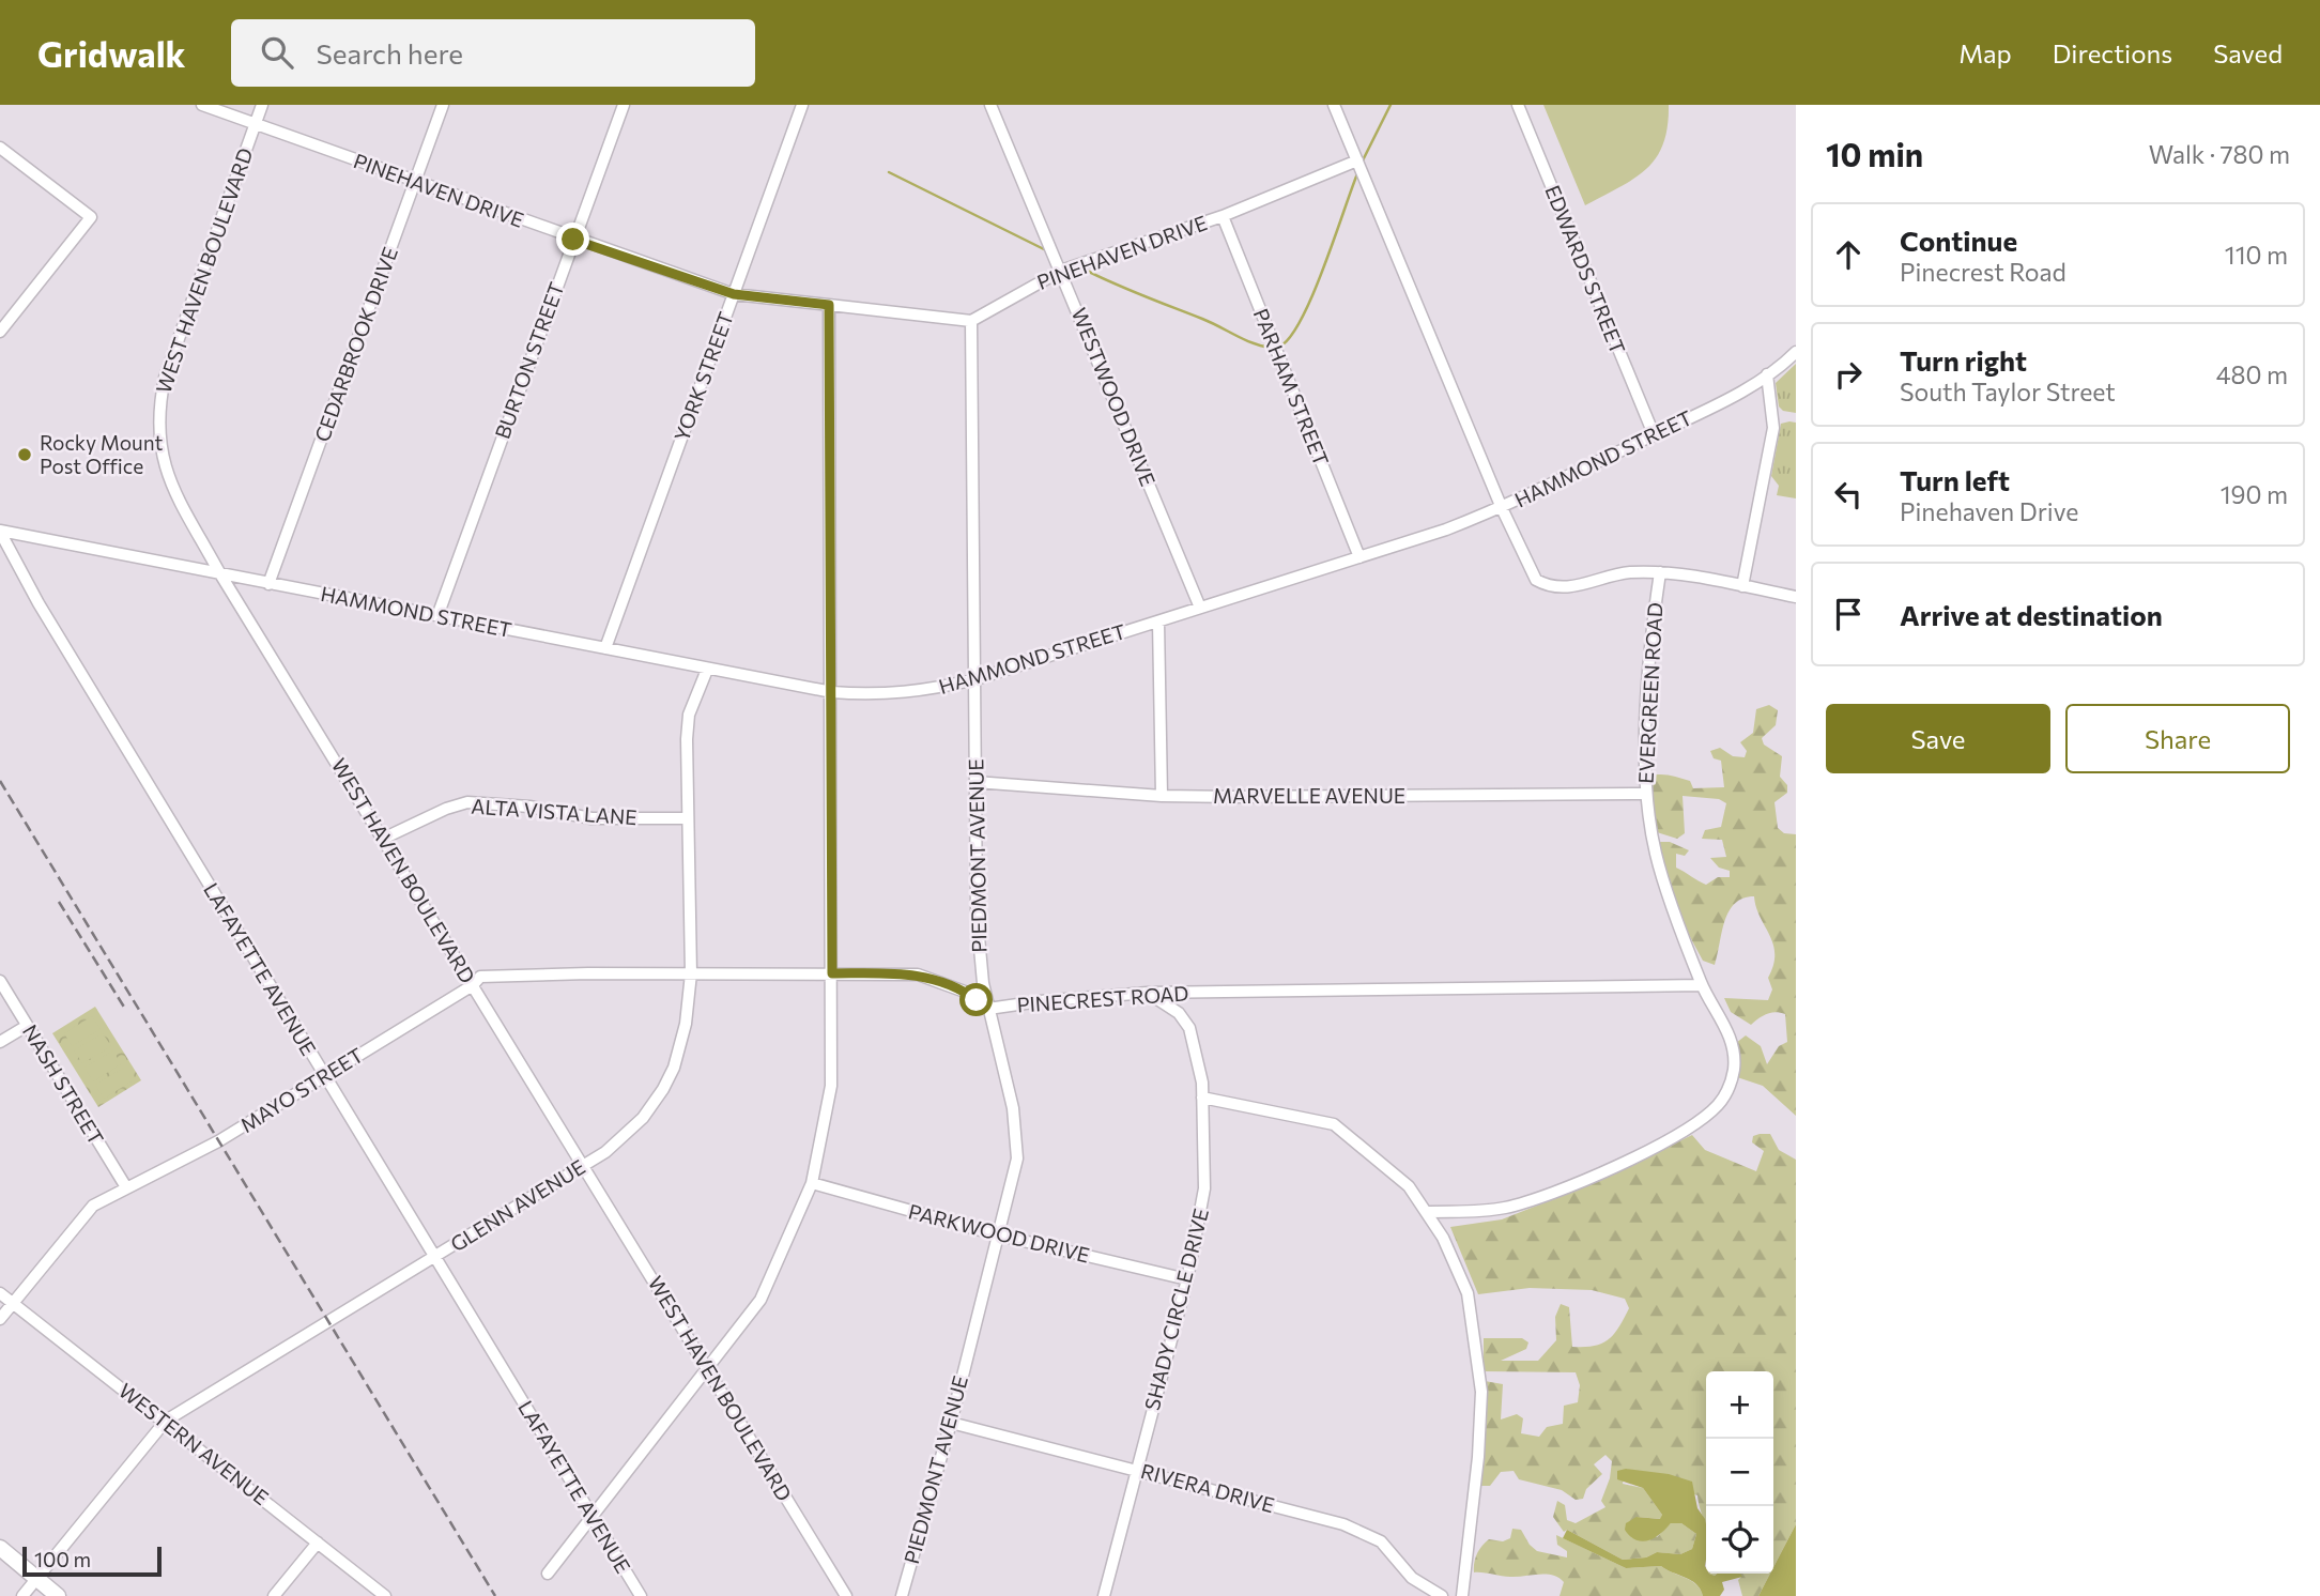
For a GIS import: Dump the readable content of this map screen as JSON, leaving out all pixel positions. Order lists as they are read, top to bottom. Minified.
{"streets":{"street":["PINEHAVEN DRIVE","EDWARDS STREET","WEST HAVEN BOULEVARD","CEDARBROOK DRIVE","BURTON STREET","YORK STREET","PARHAM STREET","WESTWOOD DRIVE","HAMMOND STREET","EVERGREEN ROAD","MARVELLE AVENUE","ALTA VISTA LANE","PIEDMONT AVENUE","LAFAYETTE AVENUE","PINECREST ROAD","NASH STREET","MAYO STREET","GLENN AVENUE","PARKWOOD DRIVE","SHADY CIRCLE DRIVE","WESTERN AVENUE","RIVERA DRIVE"]},"crossings":[["PINEHAVEN DRIVE","WEST HAVEN BOULEVARD"],["PINEHAVEN DRIVE","CEDARBROOK DRIVE"],["PINEHAVEN DRIVE","BURTON STREET"],["PINEHAVEN DRIVE","YORK STREET"],["PINEHAVEN DRIVE","PARHAM STREET"],["PINEHAVEN DRIVE","WESTWOOD DRIVE"],["PINEHAVEN DRIVE","EVERGREEN ROAD"],["PINEHAVEN DRIVE","PIEDMONT AVENUE"],["EDWARDS STREET","HAMMOND STREET"],["WEST HAVEN BOULEVARD","HAMMOND STREET"],["WEST HAVEN BOULEVARD","ALTA VISTA LANE"],["WEST HAVEN BOULEVARD","PINECREST ROAD"],["WEST HAVEN BOULEVARD","MAYO STREET"],["WEST HAVEN BOULEVARD","GLENN AVENUE"],["CEDARBROOK DRIVE","HAMMOND STREET"],["BURTON STREET","HAMMOND STREET"],["YORK STREET","HAMMOND STREET"],["PARHAM STREET","HAMMOND STREET"],["WESTWOOD DRIVE","HAMMOND STREET"],["HAMMOND STREET","EVERGREEN ROAD"],["HAMMOND STREET","PIEDMONT AVENUE"],["HAMMOND STREET","LAFAYETTE AVENUE"],["HAMMOND STREET","GLENN AVENUE"],["EVERGREEN ROAD","MARVELLE AVENUE"],["EVERGREEN ROAD","PINECREST ROAD"],["MARVELLE AVENUE","PIEDMONT AVENUE"],["ALTA VISTA LANE","GLENN AVENUE"],["PIEDMONT AVENUE","PINECREST ROAD"],["PIEDMONT AVENUE","PARKWOOD DRIVE"],["PIEDMONT AVENUE","RIVERA DRIVE"],["LAFAYETTE AVENUE","MAYO STREET"],["LAFAYETTE AVENUE","GLENN AVENUE"],["PINECREST ROAD","MAYO STREET"],["PINECREST ROAD","GLENN AVENUE"],["PINECREST ROAD","SHADY CIRCLE DRIVE"],["NASH STREET","MAYO STREET"],["MAYO STREET","WESTERN AVENUE"],["GLENN AVENUE","WESTERN AVENUE"],["PARKWOOD DRIVE","SHADY CIRCLE DRIVE"],["SHADY CIRCLE DRIVE","RIVERA DRIVE"]],"places":["Rocky Mount Post Office"],"scale_bar":"100 m","page":{"header":"Gridwalk","search":"Search here","nav":["Map","Directions","Saved"],"heading":["10 min","Walk · 780 m"],"list":[["Continue","Pinecrest Road","110 m"],["Turn right","South Taylor Street","480 m"],["Turn left","Pinehaven Drive","190 m"],"Arrive at destination"],"buttons":["Save","Share"],"map_buttons":["+","−"],"scale":"100 m"}}
